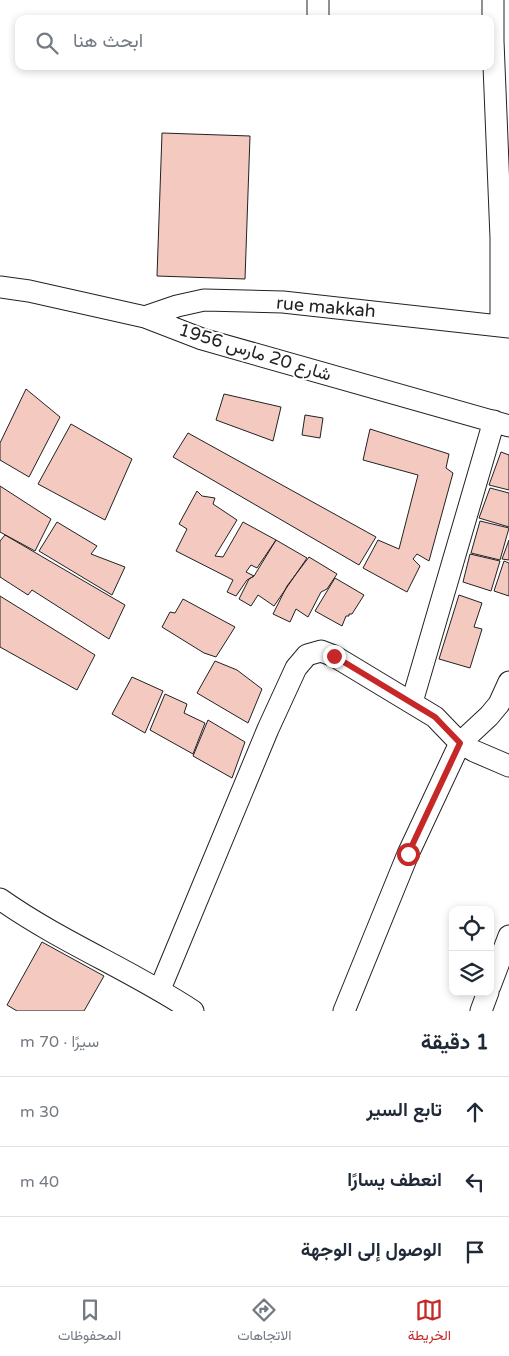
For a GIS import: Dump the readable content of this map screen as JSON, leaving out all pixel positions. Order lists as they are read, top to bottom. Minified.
{"streets":{"street":["rue makkah","شارع 20 مارس 1956"]},"crossings":[["rue makkah","شارع 20 مارس 1956"]],"page":{"search":"ابحث هنا","heading":["1 دقيقة","سيرًا · 70 m"],"list":[["تابع السير","30 m"],["انعطف يسارًا","40 m"],"الوصول إلى الوجهة"],"nav":["الخريطة","الاتجاهات","المحفوظات"]}}
